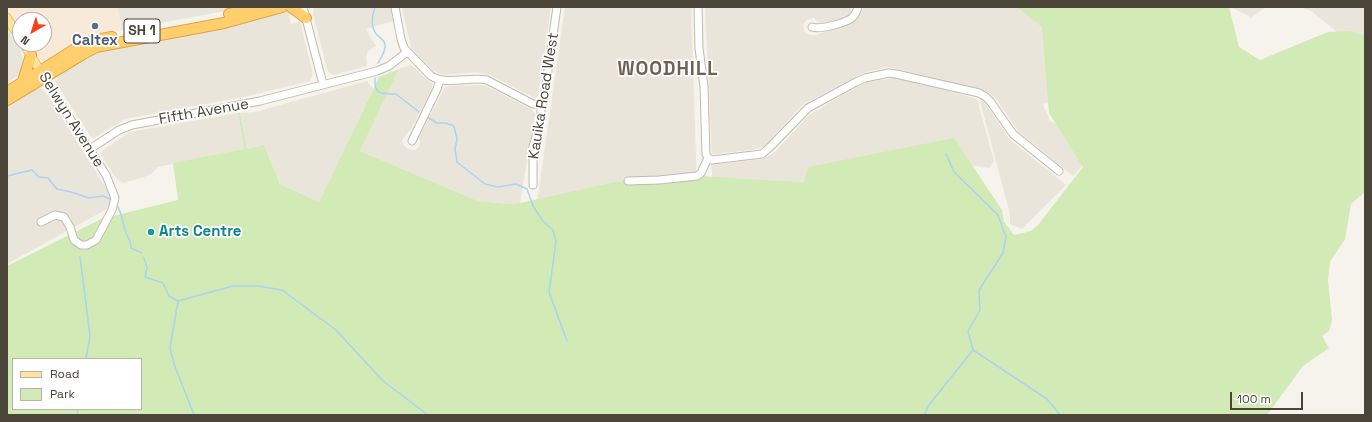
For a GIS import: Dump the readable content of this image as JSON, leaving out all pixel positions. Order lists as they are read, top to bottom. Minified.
{"streets":{"highway":["SH 1"],"main road":["Selwyn Avenue"],"street":["Kauika Road West","Fifth Avenue"]},"crossings":[["SH 1","Selwyn Avenue"],["Fifth Avenue","Selwyn Avenue"]],"districts":["WOODHILL"],"places":["Caltex","Arts Centre"],"legend":["Road","Park"],"scale_bar":"100 m","north":"bottom left"}
